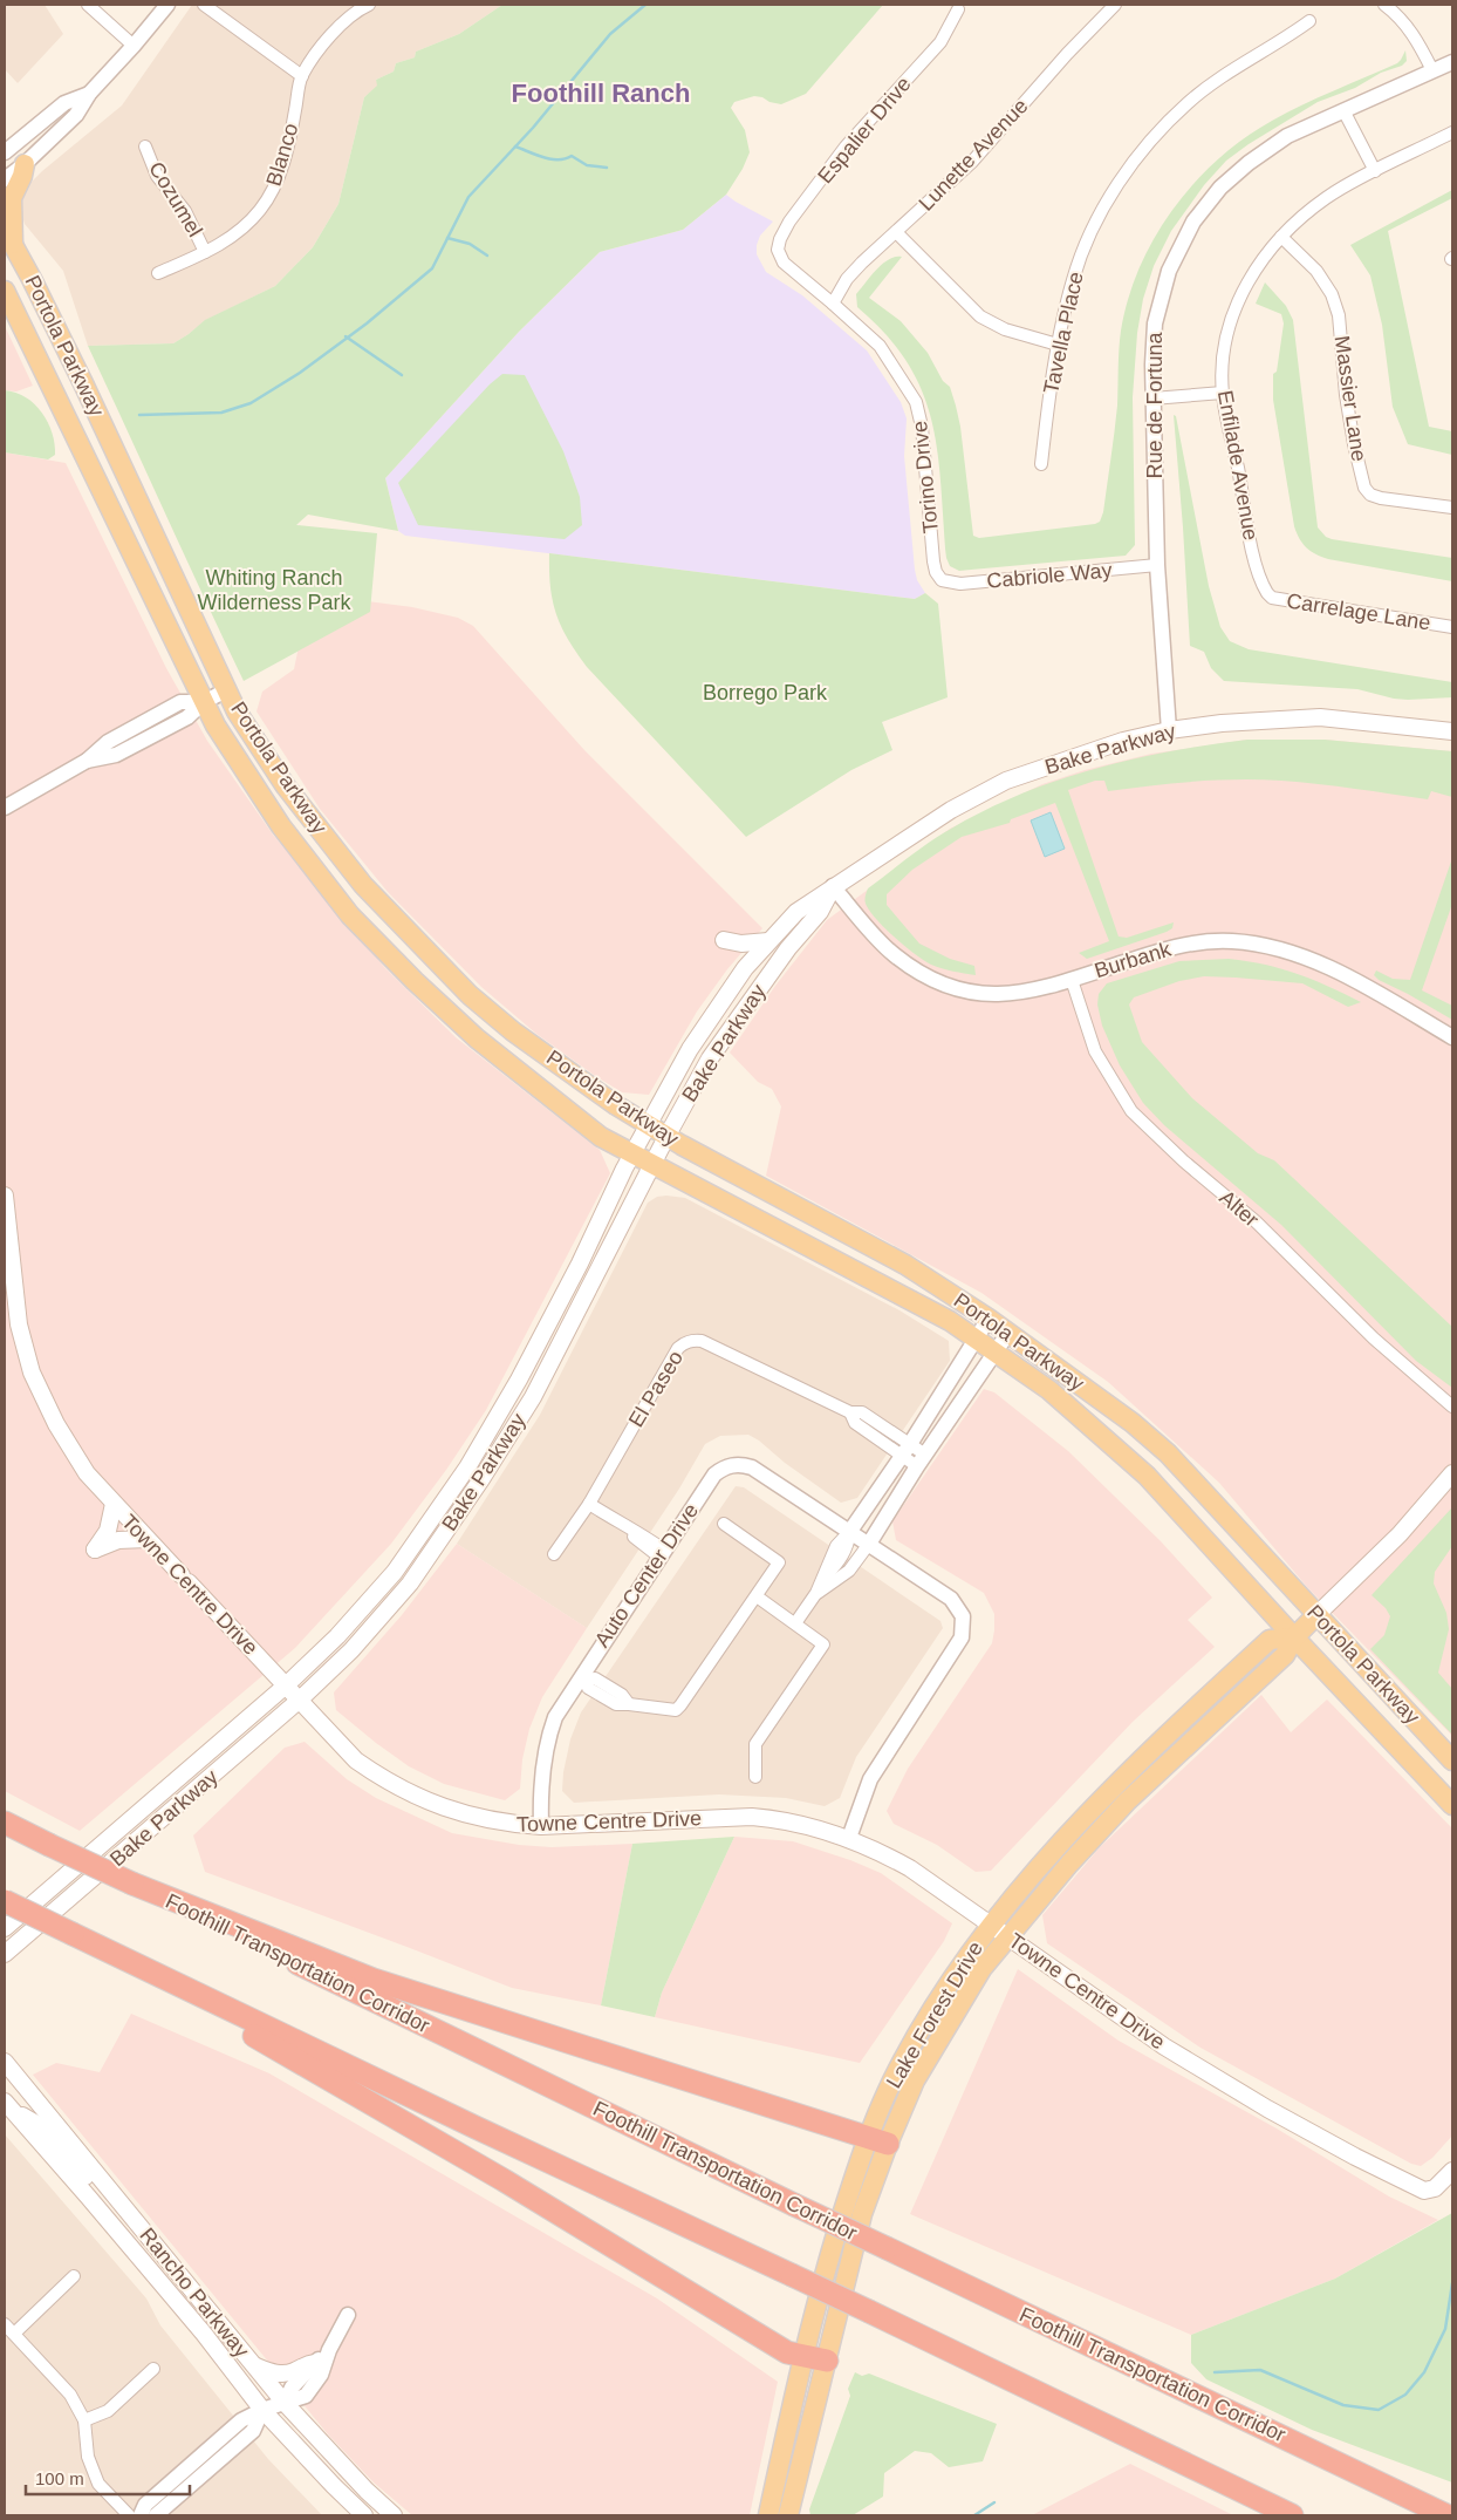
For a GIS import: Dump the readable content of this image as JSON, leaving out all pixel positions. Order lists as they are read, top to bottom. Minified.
{"streets":{"highway":["Foothill Transportation Corridor"],"main road":["Portola Parkway","Bake Parkway","Towne Centre Drive","Lake Forest Drive","Rancho Parkway"],"street":["Espalier Drive","Blanco","Lunette Avenue","Cozumel","Tavella Place","Massier Lane","Rue de Fortuna","Enfilade Avenue","Torino Drive","Cabriole Way","Carrelage Lane","Burbank","Alter","El Paseo","Auto Center Drive"]},"crossings":[["Espalier Drive","Torino Drive"],["Blanco","Cozumel"],["Lunette Avenue","Torino Drive"],["Portola Parkway","Bake Parkway"],["Portola Parkway","Lake Forest Drive"],["Massier Lane","Enfilade Avenue"],["Rue de Fortuna","Cabriole Way"],["Rue de Fortuna","Bake Parkway"],["Enfilade Avenue","Carrelage Lane"],["Torino Drive","Cabriole Way"],["Bake Parkway","Burbank"],["Bake Parkway","Towne Centre Drive"],["Burbank","Alter"],["Auto Center Drive","Towne Centre Drive"],["Towne Centre Drive","Lake Forest Drive"]],"districts":["Foothill Ranch"],"parks":["Whiting Ranch Wilderness Park","Borrego Park"],"scale_bar":"100 m"}
